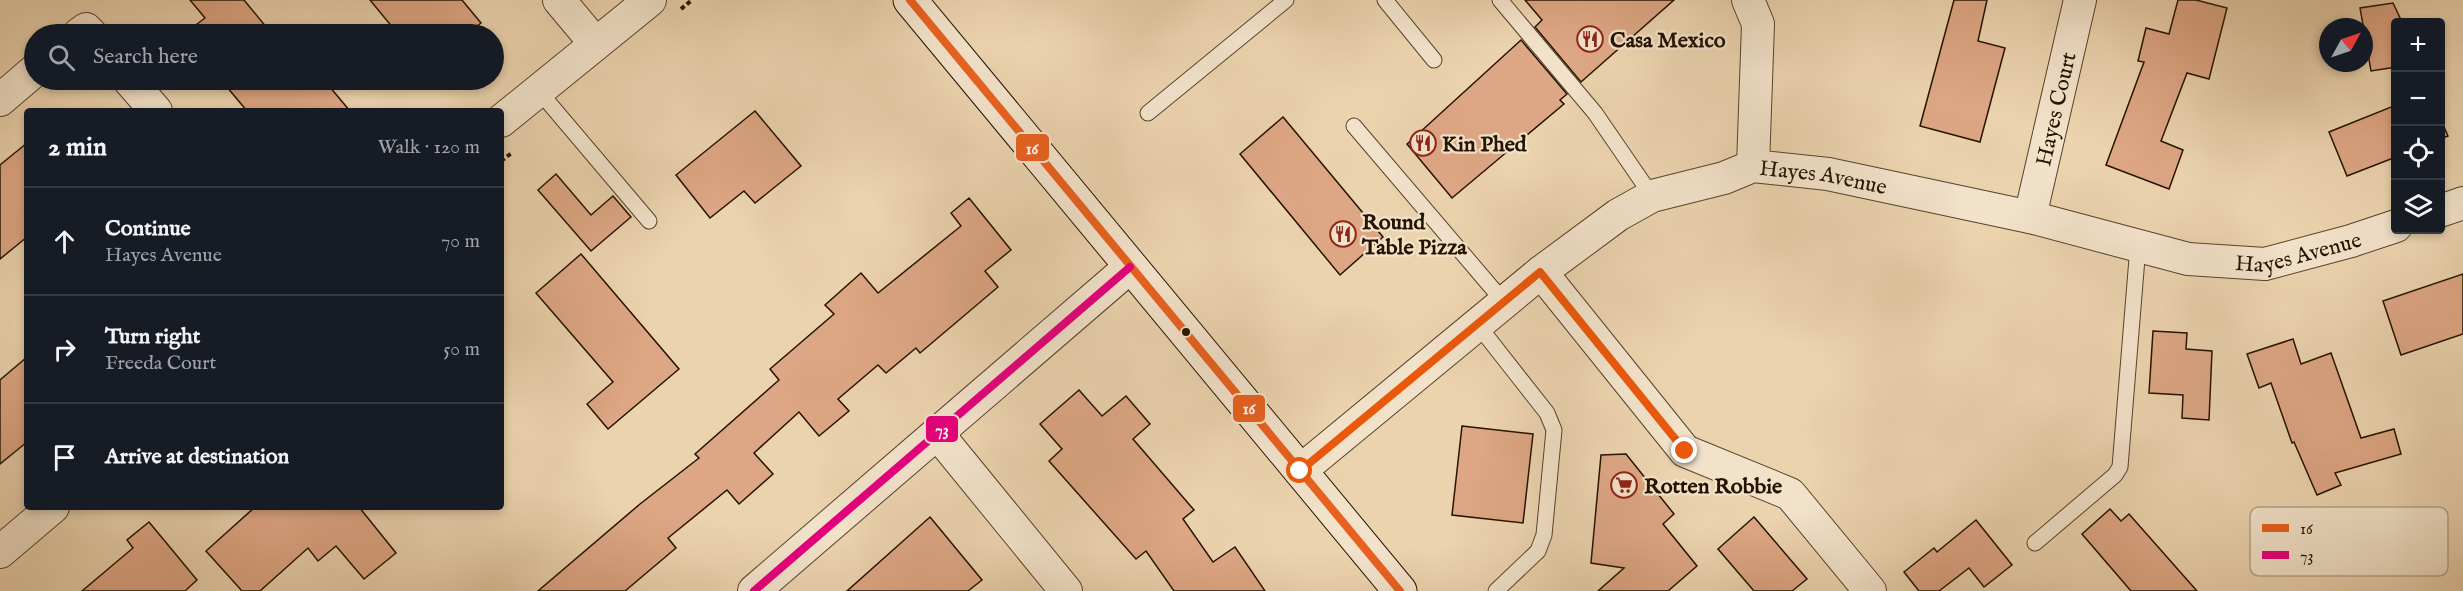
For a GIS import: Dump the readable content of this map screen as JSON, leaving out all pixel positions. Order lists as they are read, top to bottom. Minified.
{"streets":{"street":["Hayes Court","Hayes Avenue"]},"crossings":[["Hayes Court","Hayes Avenue"]],"places":{"restaurant":["Casa Mexico","Kin Phed","Round Table Pizza"],"supermarket":["Rotten Robbie"]},"lines":["transit line 16","transit line 73"],"legend":["16","73"],"north":"top right","page":{"map_buttons":["+","−"],"search":"Search here","heading":["2 min","Walk · 120 m"],"list":[["Continue","Hayes Avenue","70 m"],["Turn right","Freeda Court","50 m"],"Arrive at destination"]}}
